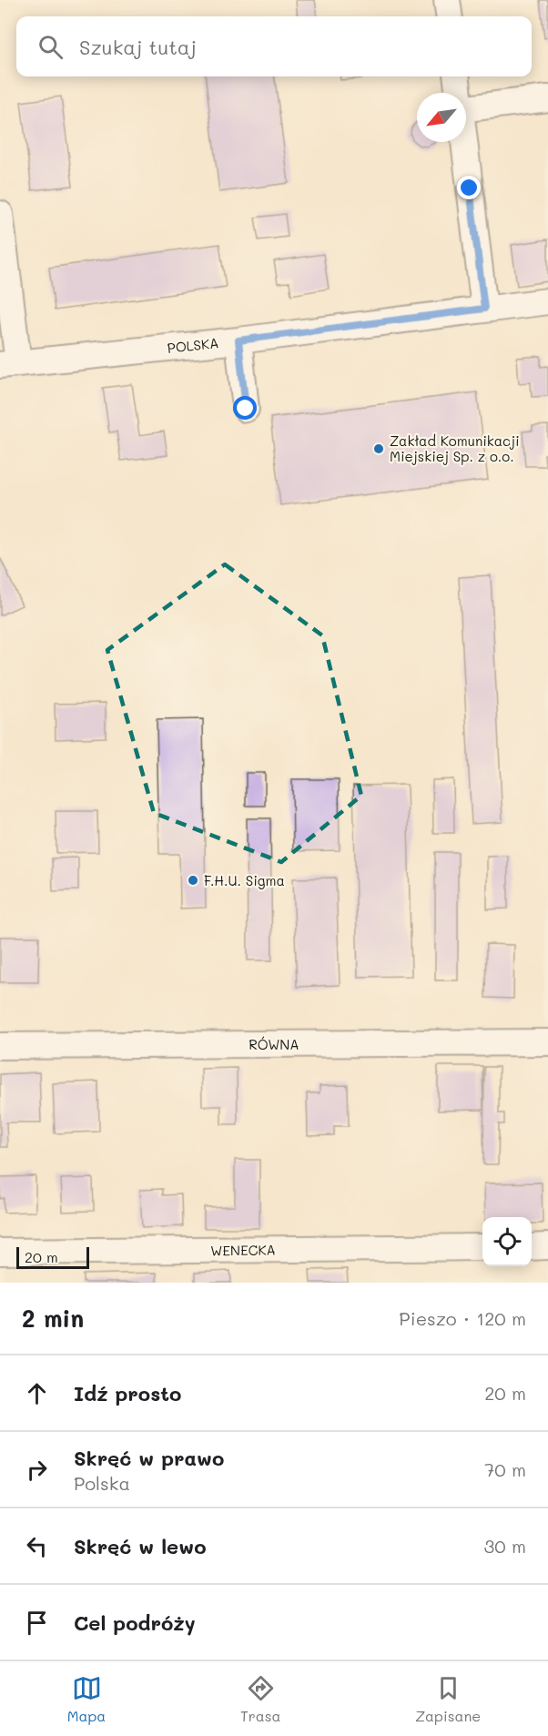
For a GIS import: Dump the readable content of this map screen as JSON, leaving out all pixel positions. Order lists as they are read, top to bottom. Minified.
{"streets":{"street":["POLSKA","RÓWNA","WENECKA"]},"places":["Zakład Komunikacji Miejskiej Sp. z o.o.","F.H.U. Sigma"],"scale_bar":"20 m","north":"bottom left","page":{"search":"Szukaj tutaj","scale":"20 m","heading":["2 min","Pieszo · 120 m"],"list":[["Idź prosto","20 m"],["Skręć w prawo","Polska","70 m"],["Skręć w lewo","30 m"],"Cel podróży"],"nav":["Mapa","Trasa","Zapisane"]}}
